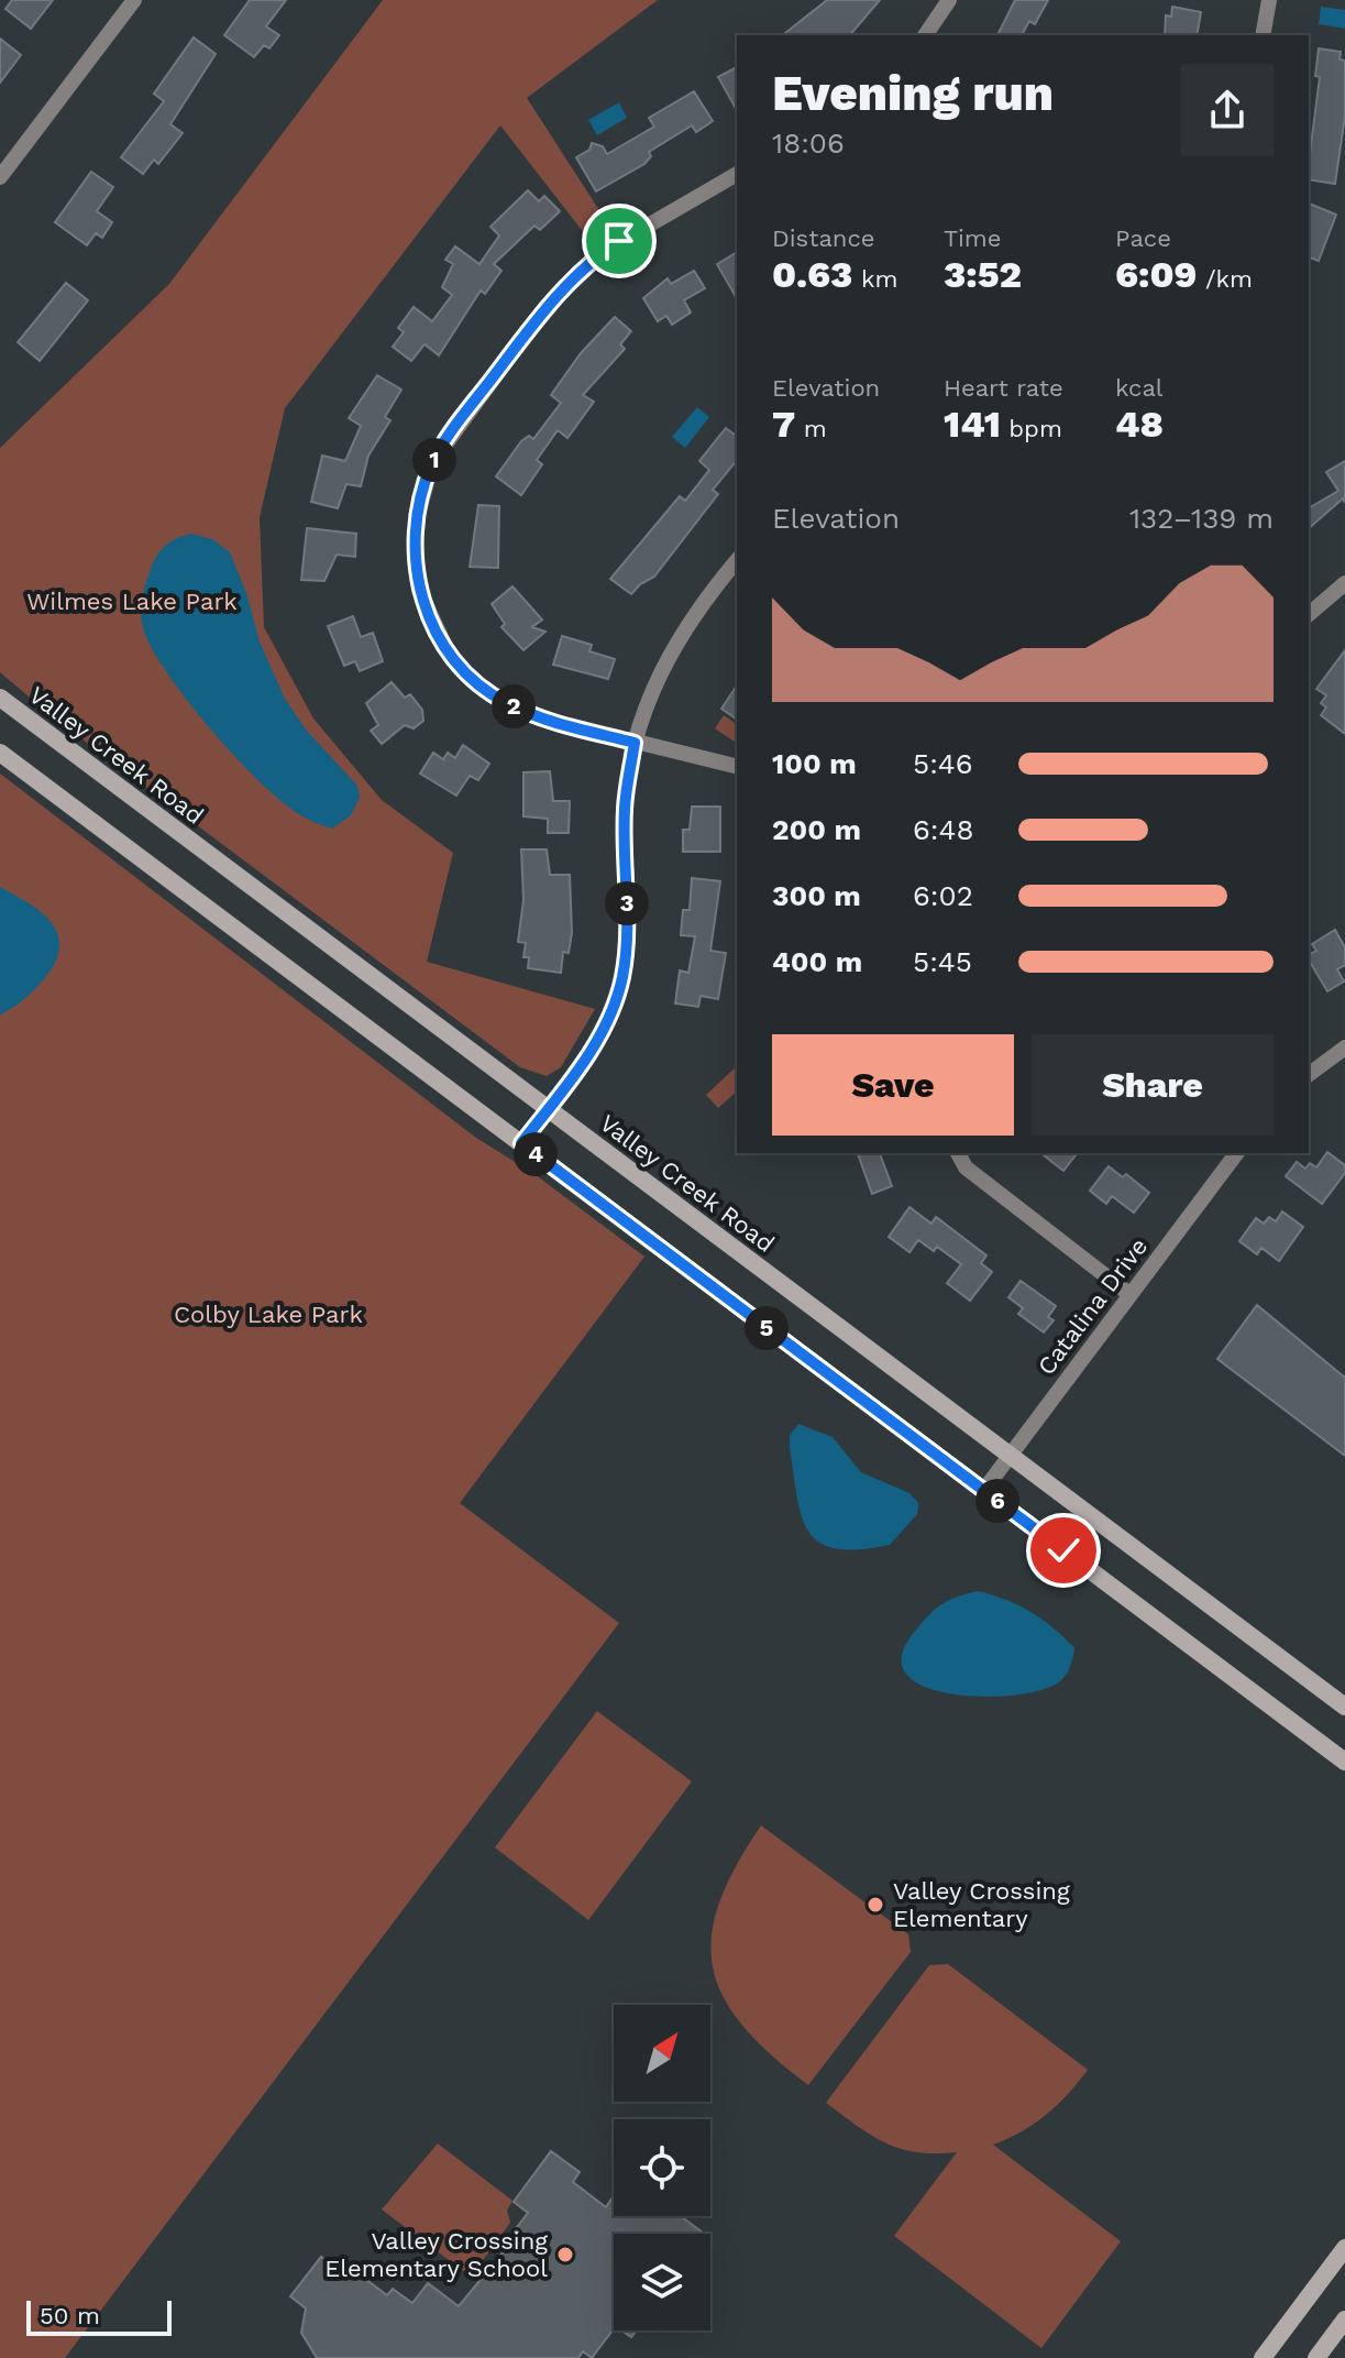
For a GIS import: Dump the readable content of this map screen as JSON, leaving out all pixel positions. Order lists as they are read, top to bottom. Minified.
{"streets":{"main road":["Valley Creek Road"],"street":["Catalina Drive"]},"crossings":[["Valley Creek Road","Catalina Drive"]],"parks":["Wilmes Lake Park","Colby Lake Park"],"places":["Valley Crossing Elementary","Valley Crossing Elementary School"],"scale_bar":"50 m","north":"top right","page":{"heading":["Evening run","18:06"],"stats":[["Distance","0.63 km"],["Time","3:52"],["Pace","6:09 /km"],["Elevation","7 m"],["Heart rate","141 bpm"],["kcal","48"]],"pins":["1","2","3","4","5","6"],"chart":["Elevation","132–139 m"],"list":[{"name":"100 m","note":"5:46"},{"name":"200 m","note":"6:48"},{"name":"300 m","note":"6:02"},{"name":"400 m","note":"5:45"}],"buttons":["Save","Share"],"scale":"50 m"}}
